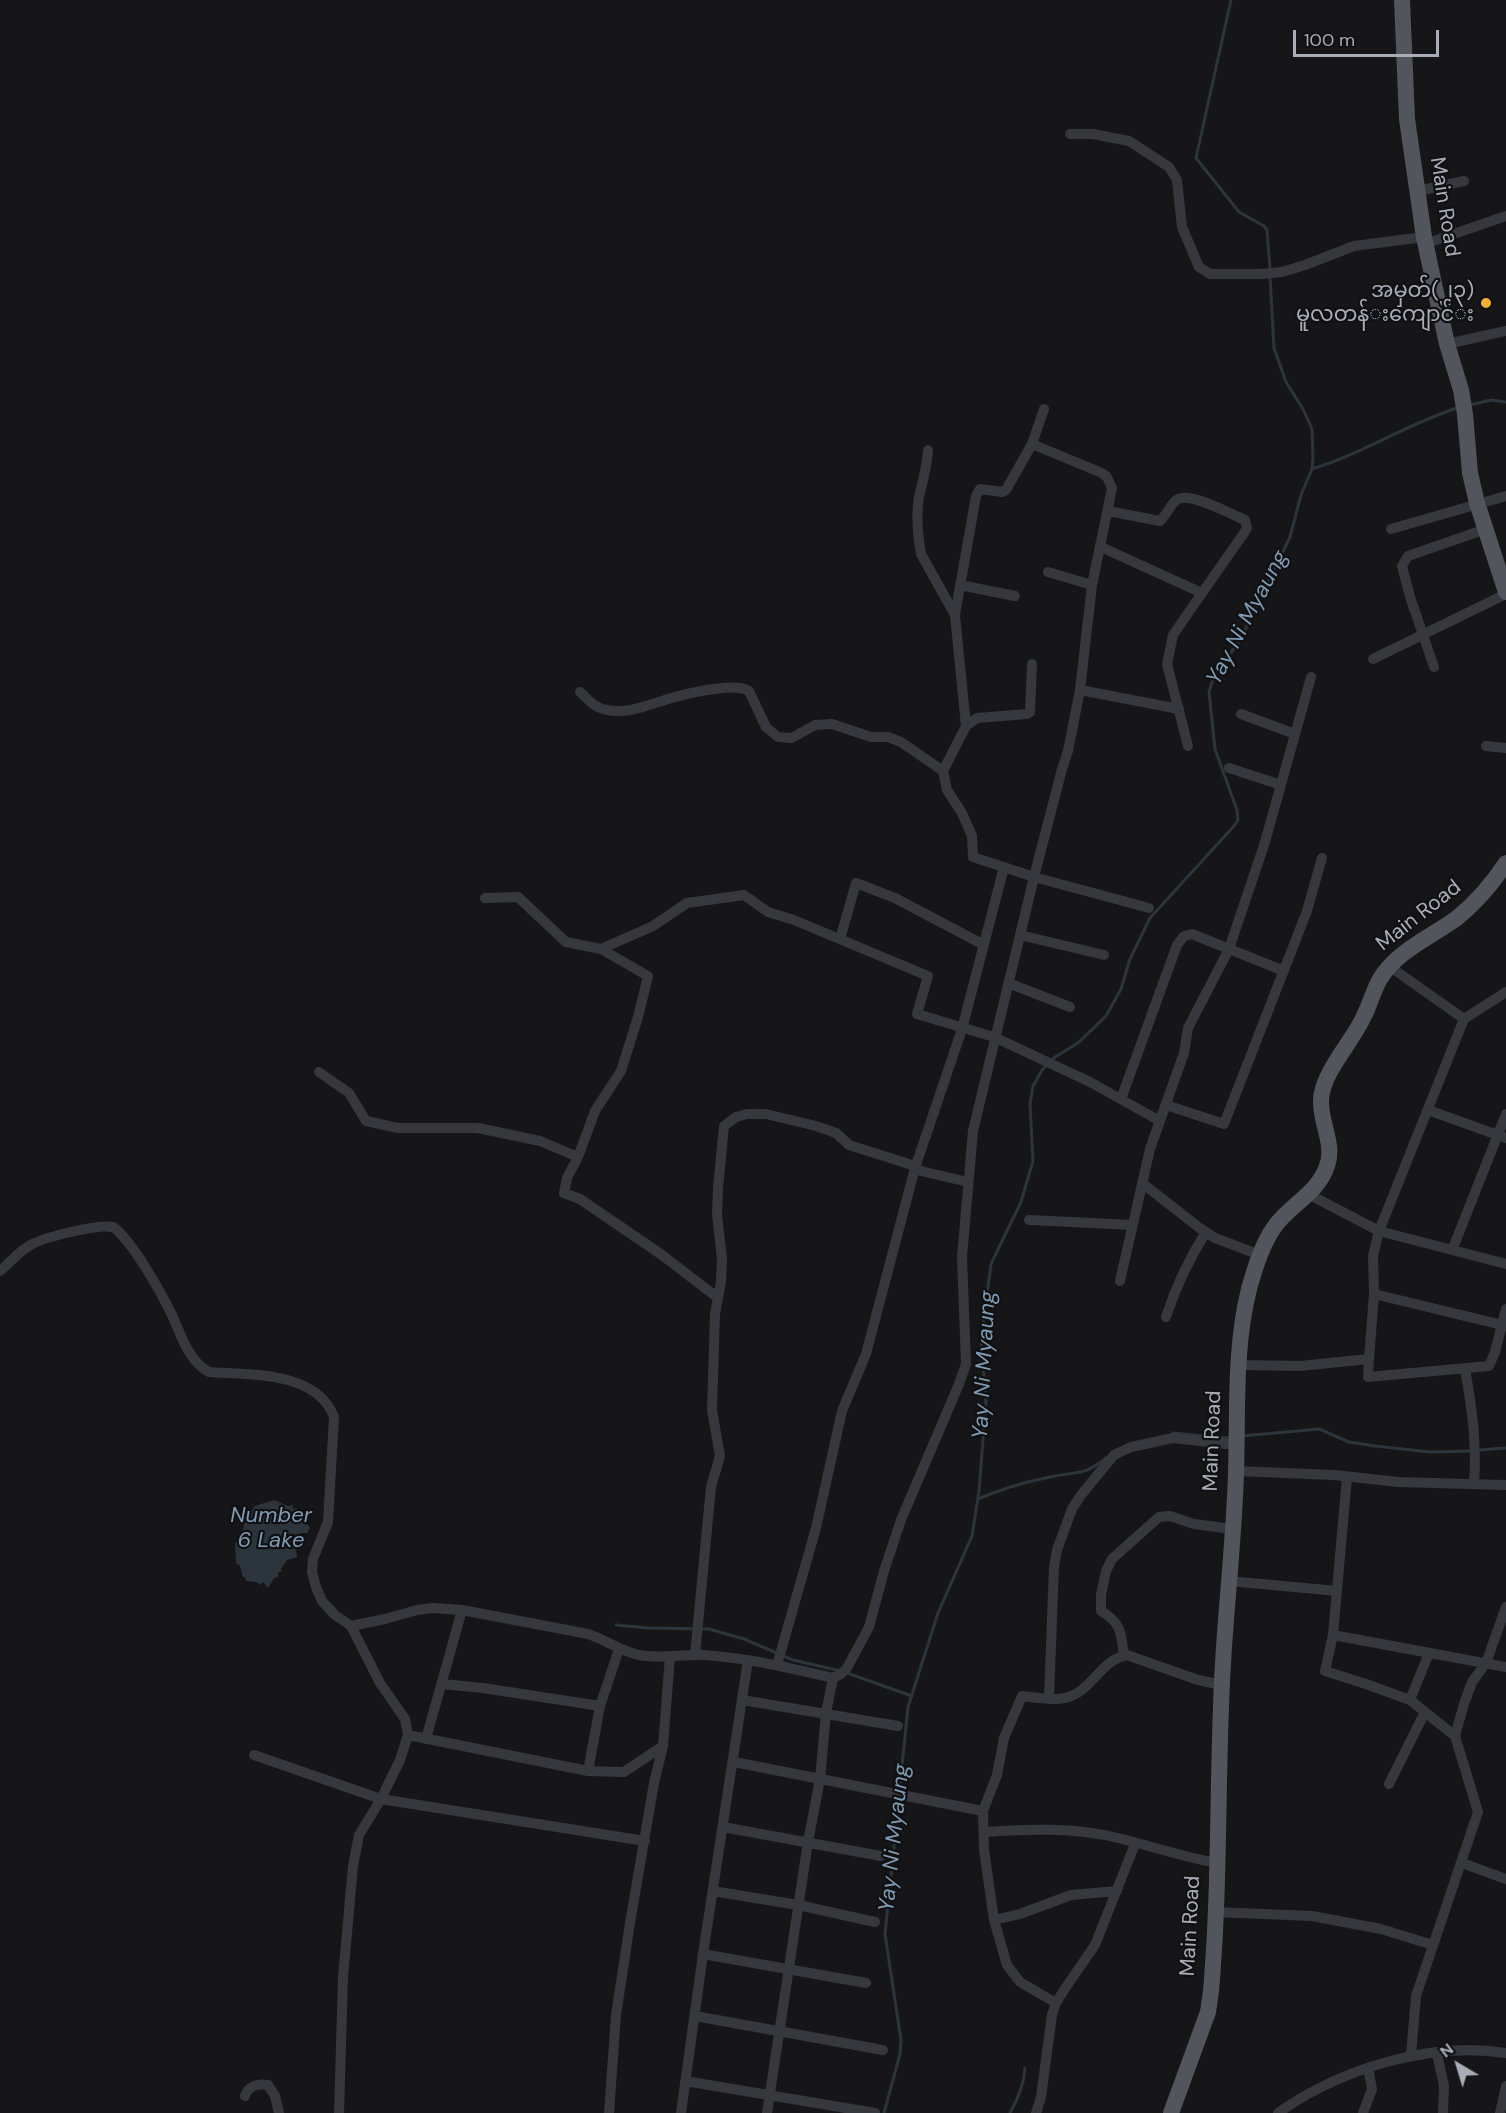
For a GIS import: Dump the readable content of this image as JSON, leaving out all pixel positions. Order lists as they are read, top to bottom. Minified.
{"streets":{"main road":["Main Road"]},"water":["Yay Ni Myaung","Number 6 Lake"],"places":["အမှတ်(၂၃) မူလတန်‌း‌ကျောင်‌း"],"scale_bar":"100 m","north":"top left"}
